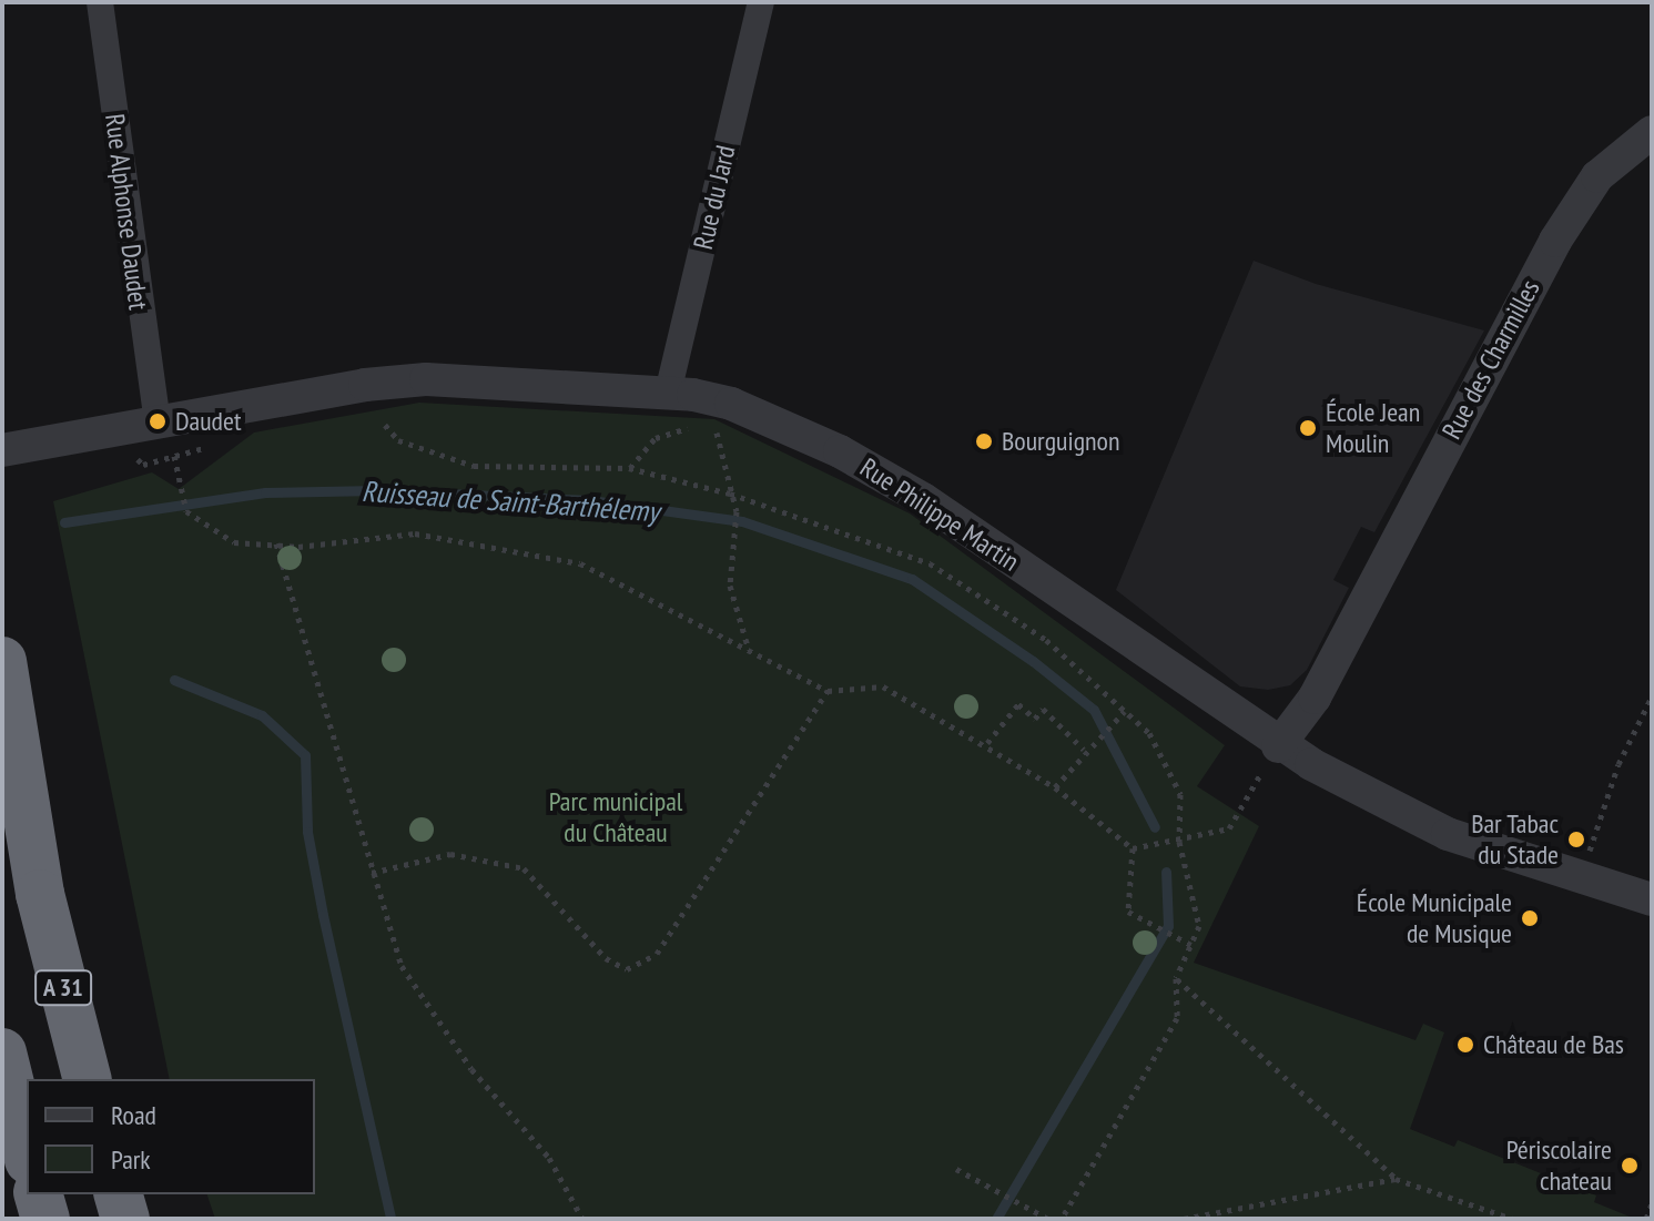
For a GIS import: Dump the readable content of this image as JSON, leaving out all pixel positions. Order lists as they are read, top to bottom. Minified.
{"streets":{"highway":["A 31"],"street":["Rue du Jard","Rue Alphonse Daudet","Rue des Charmilles","Rue Philippe Martin"]},"crossings":[["Rue du Jard","Rue Philippe Martin"],["Rue Alphonse Daudet","Rue Philippe Martin"],["Rue des Charmilles","Rue Philippe Martin"]],"water":["Ruisseau de Saint-Barthélemy"],"parks":["Parc municipal du Château"],"places":["Daudet","École Jean Moulin","Bourguignon","Bar Tabac du Stade","École Municipale de Musique","Château de Bas","Périscolaire chateau"],"legend":["Road","Park"]}
